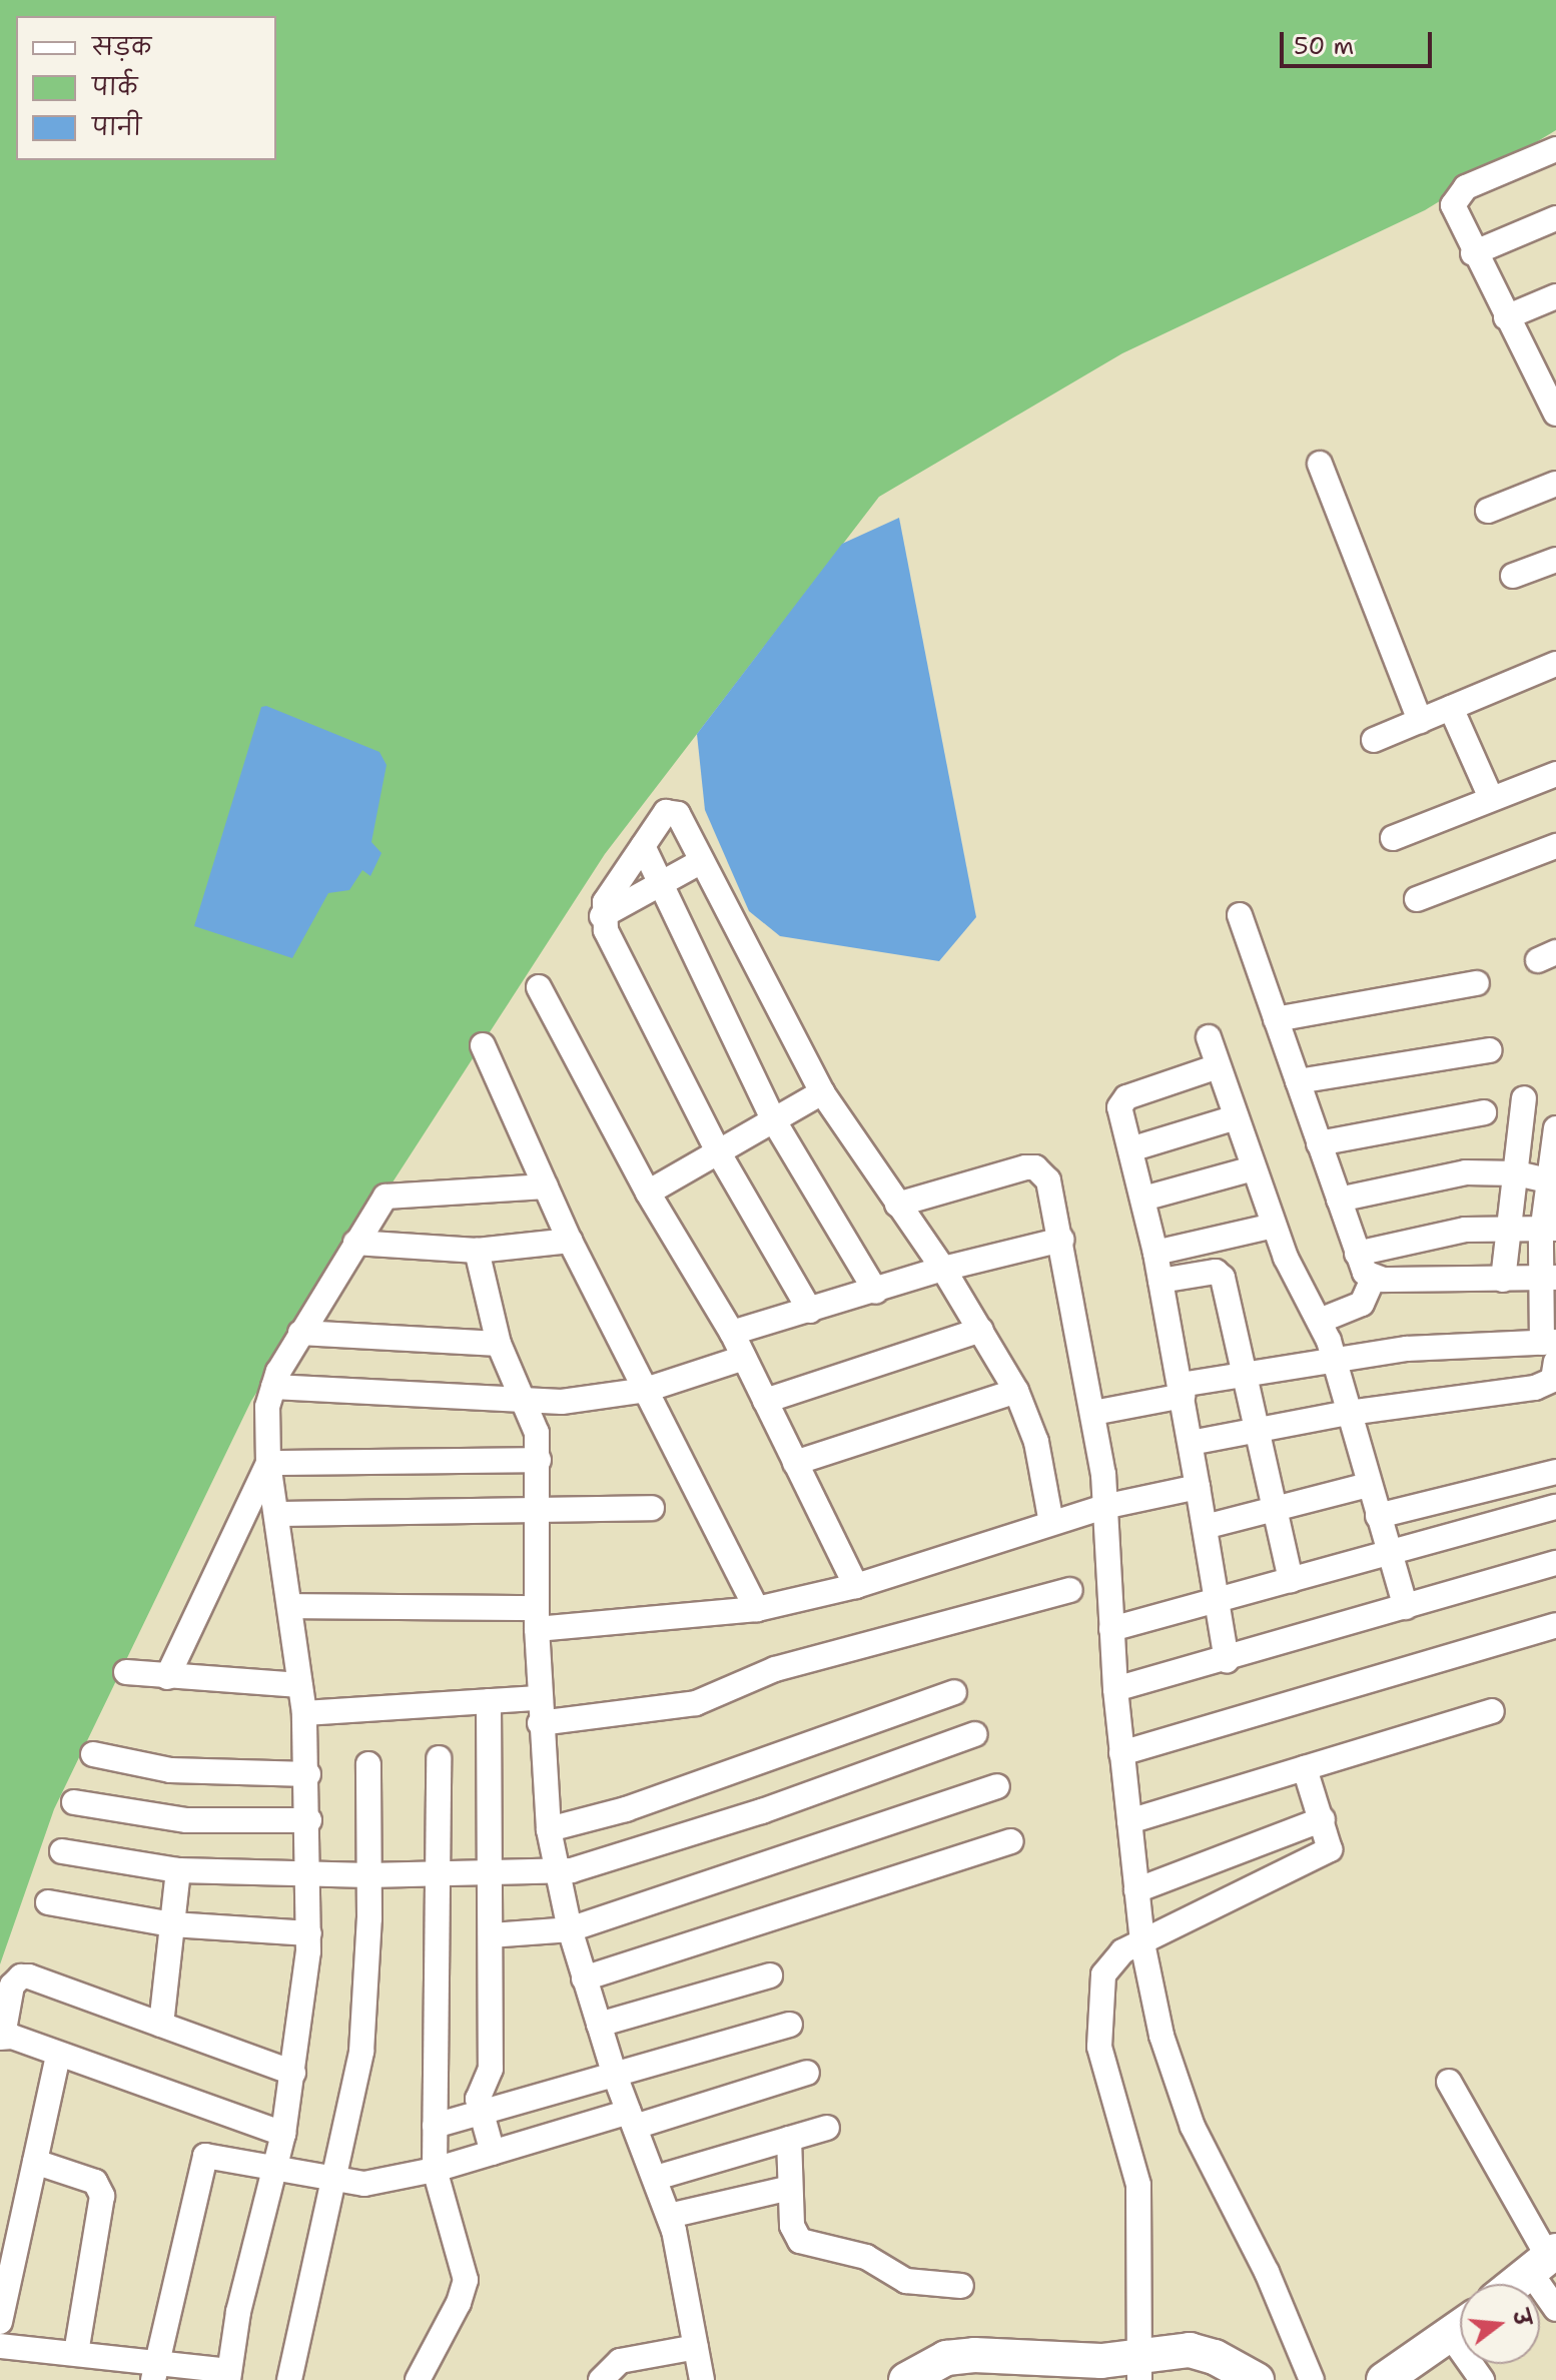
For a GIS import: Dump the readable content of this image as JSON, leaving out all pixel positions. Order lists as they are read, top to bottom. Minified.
{"legend":["सड़क","पार्क","पानी"],"scale_bar":"50 m","north":"right"}
